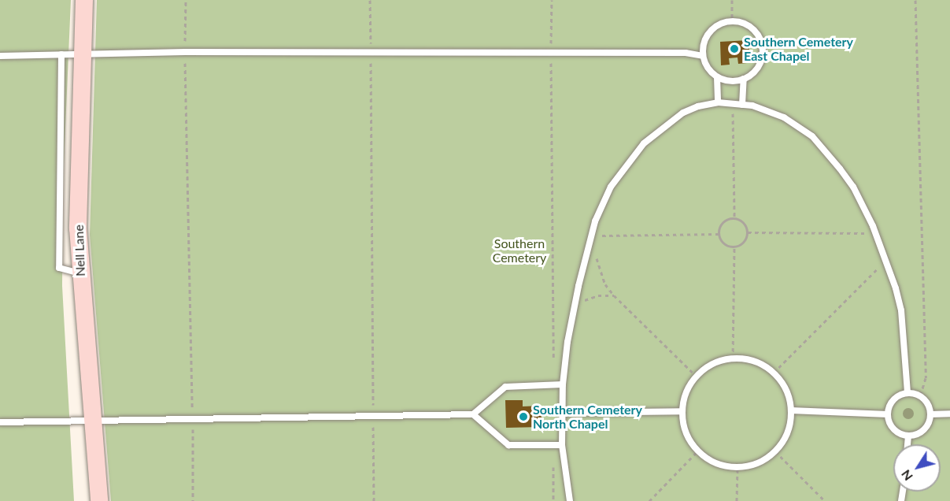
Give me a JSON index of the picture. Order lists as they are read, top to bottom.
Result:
{
  "streets": {
    "street": ["Nell Lane"]
  },
  "parks": ["Southern Cemetery"],
  "places": ["Southern Cemetery East Chapel", "Southern Cemetery North Chapel"],
  "north": "bottom left"
}
